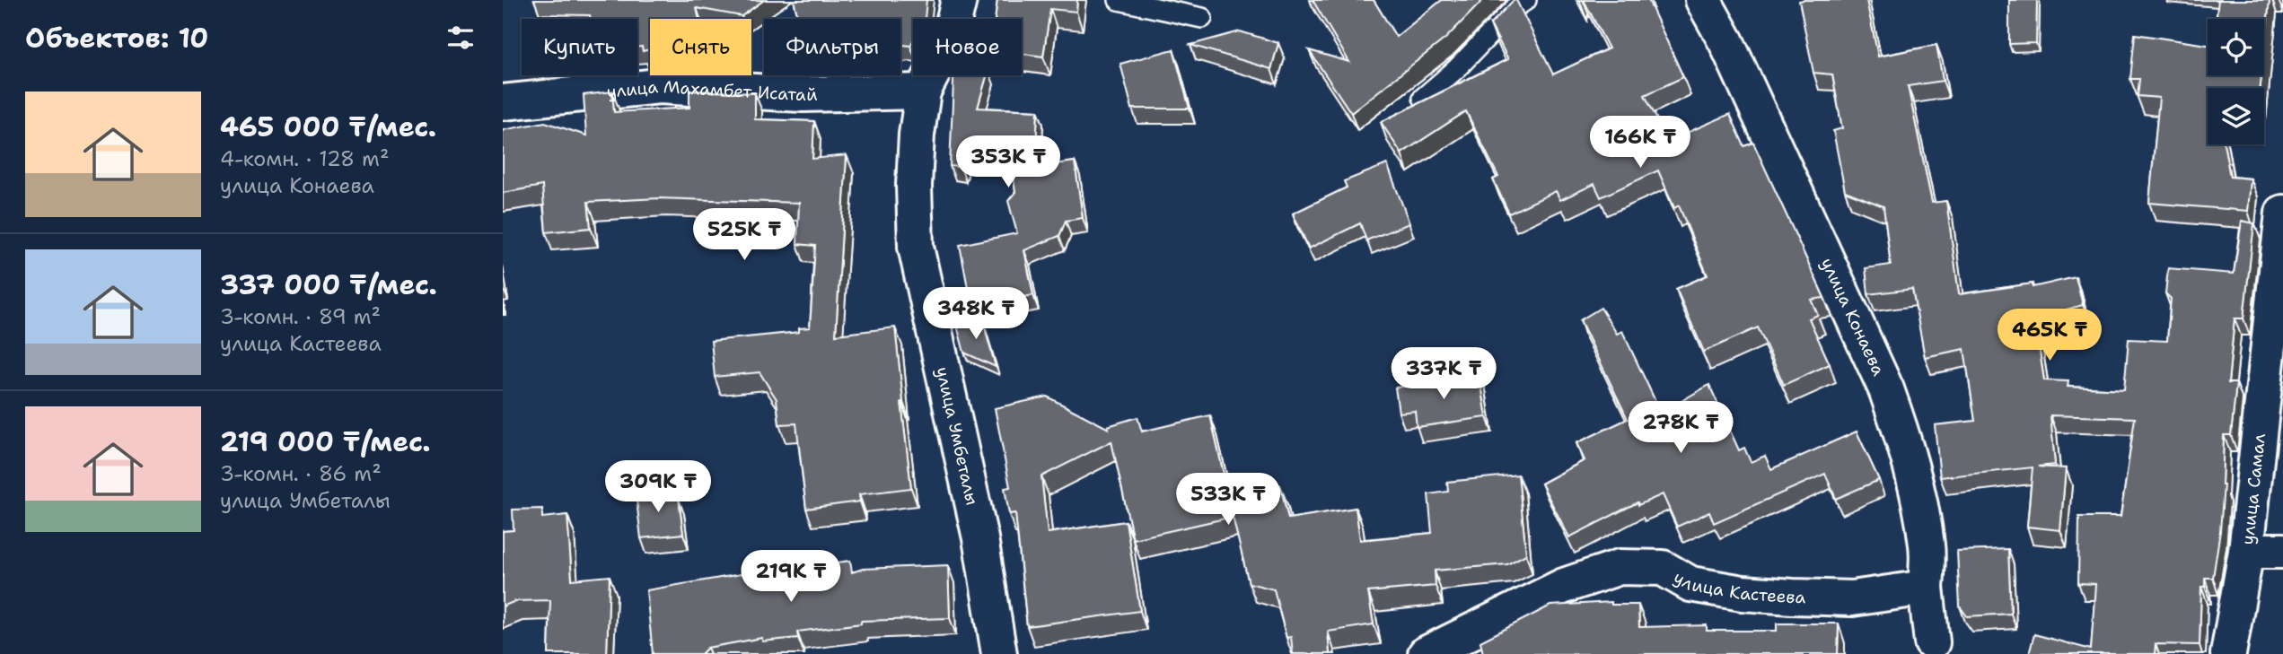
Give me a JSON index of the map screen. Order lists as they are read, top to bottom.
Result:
{
  "streets": {
    "street": [
      "улица Махамбет-Исатай",
      "улица Конаева",
      "улица Умбеталы",
      "улица Самал",
      "улица Кастеева"
    ]
  },
  "crossings": [
    ["улица Махамбет-Исатай", "улица Умбеталы"],
    ["улица Конаева", "улица Кастеева"]
  ],
  "page": {
    "heading": "Объектов: 10",
    "chip": [
      "Купить",
      "Снять",
      "Фильтры",
      "Новое"
    ],
    "list": [
      {
        "name": "465 000 ₸/мес.",
        "note": "4-комн. · 128 m² · улица Конаева"
      },
      {
        "name": "337 000 ₸/мес.",
        "note": "3-комн. · 89 m² · улица Кастеева"
      },
      {
        "name": "219 000 ₸/мес.",
        "note": "3-комн. · 86 m² · улица Умбеталы"
      }
    ],
    "price": [
      "166K ₸",
      "353K ₸",
      "525K ₸",
      "348K ₸",
      "465K ₸",
      "337K ₸",
      "278K ₸",
      "309K ₸",
      "533K ₸",
      "219K ₸"
    ]
  }
}
